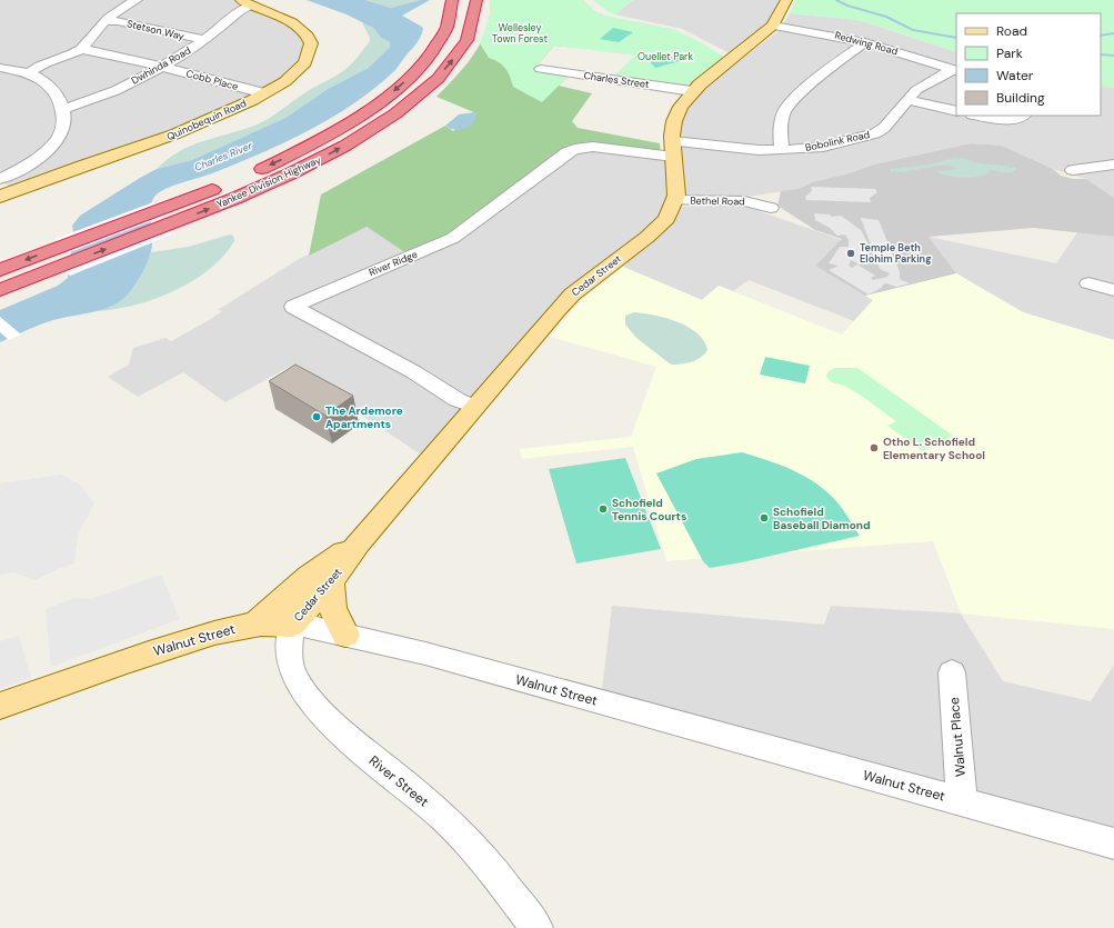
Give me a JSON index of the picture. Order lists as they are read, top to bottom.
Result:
{
  "streets": {
    "highway": ["Yankee Division Highway"],
    "main road": ["Quinobequin Road", "Cedar Street", "Walnut Street"],
    "street": [
      "Stetson Way",
      "Redwing Road",
      "Dwhinda Road",
      "Cobb Place",
      "Charles Street",
      "Bobolink Road",
      "Bethel Road",
      "River Ridge",
      "Walnut Place",
      "River Street"
    ]
  },
  "crossings": [
    ["Stetson Way", "Dwhinda Road"],
    ["Redwing Road", "Bobolink Road"],
    ["Redwing Road", "Cedar Street"],
    ["Dwhinda Road", "Cobb Place"],
    ["Dwhinda Road", "Quinobequin Road"],
    ["Cobb Place", "Quinobequin Road"],
    ["Charles Street", "Cedar Street"],
    ["Bobolink Road", "River Ridge"],
    ["Bobolink Road", "Cedar Street"],
    ["Bethel Road", "Cedar Street"],
    ["River Ridge", "Cedar Street"],
    ["Cedar Street", "Walnut Street"],
    ["Cedar Street", "River Street"],
    ["Walnut Street", "Walnut Place"],
    ["Walnut Street", "River Street"]
  ],
  "water": ["Charles River"],
  "parks": ["Wellesley Town Forest", "Ouellet Park"],
  "places": [
    "Temple Beth Elohim Parking",
    "The Ardemore Apartments",
    "Otho L. Schofield Elementary School",
    "Schofield Tennis Courts",
    "Schofield Baseball Diamond"
  ],
  "legend": [
    "Road",
    "Park",
    "Water",
    "Building"
  ]
}
